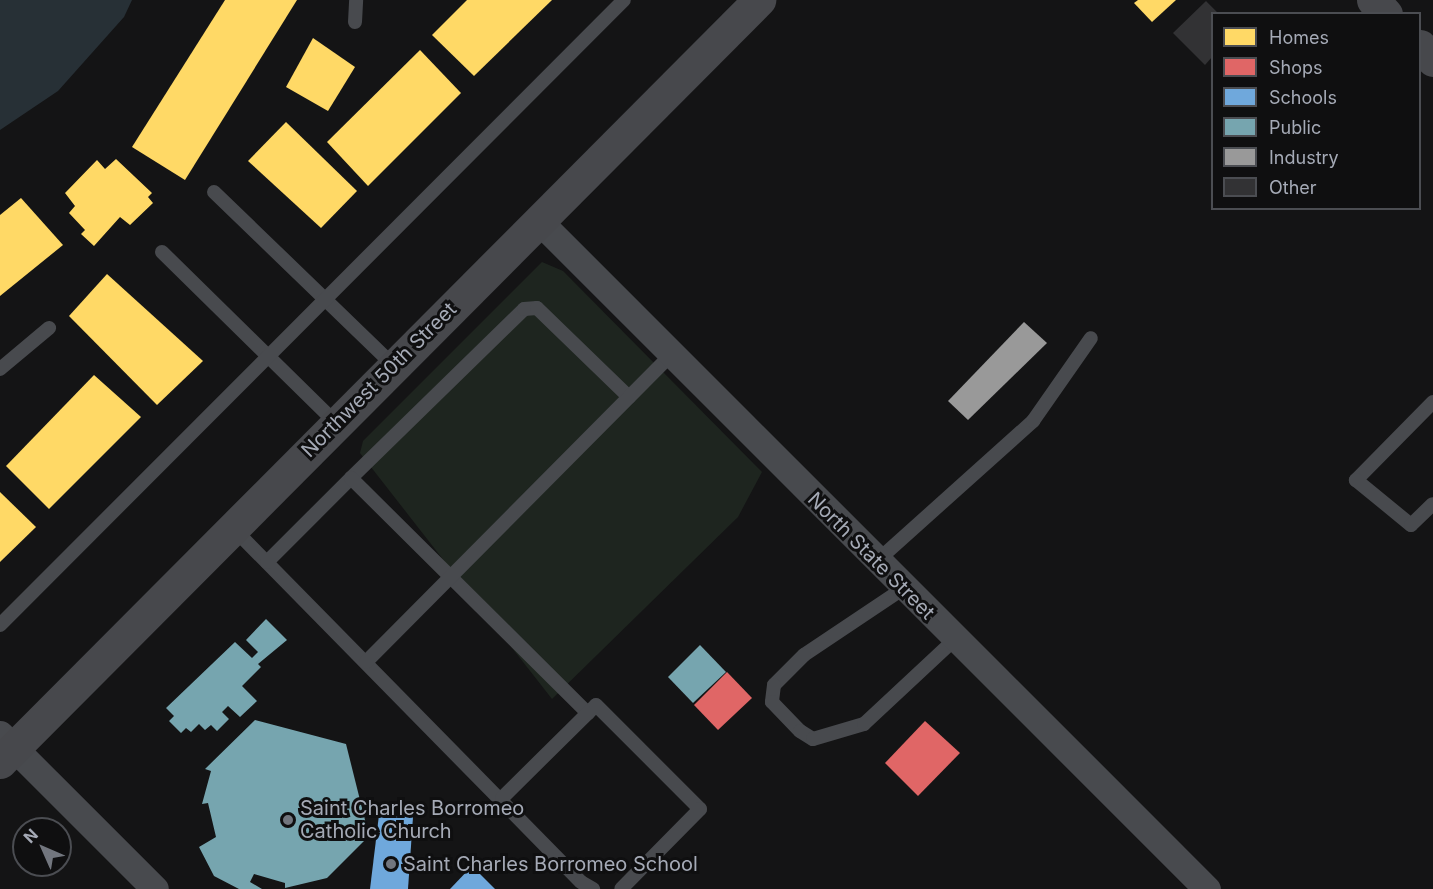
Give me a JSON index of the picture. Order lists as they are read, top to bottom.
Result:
{
  "streets": {
    "main road": ["Northwest 50th Street"],
    "street": ["North State Street"]
  },
  "crossings": [
    ["Northwest 50th Street", "North State Street"]
  ],
  "places": ["Saint Charles Borromeo Catholic Church", "Saint Charles Borromeo School"],
  "legend": [
    "Homes",
    "Shops",
    "Schools",
    "Public",
    "Industry",
    "Other"
  ],
  "north": "top left"
}
